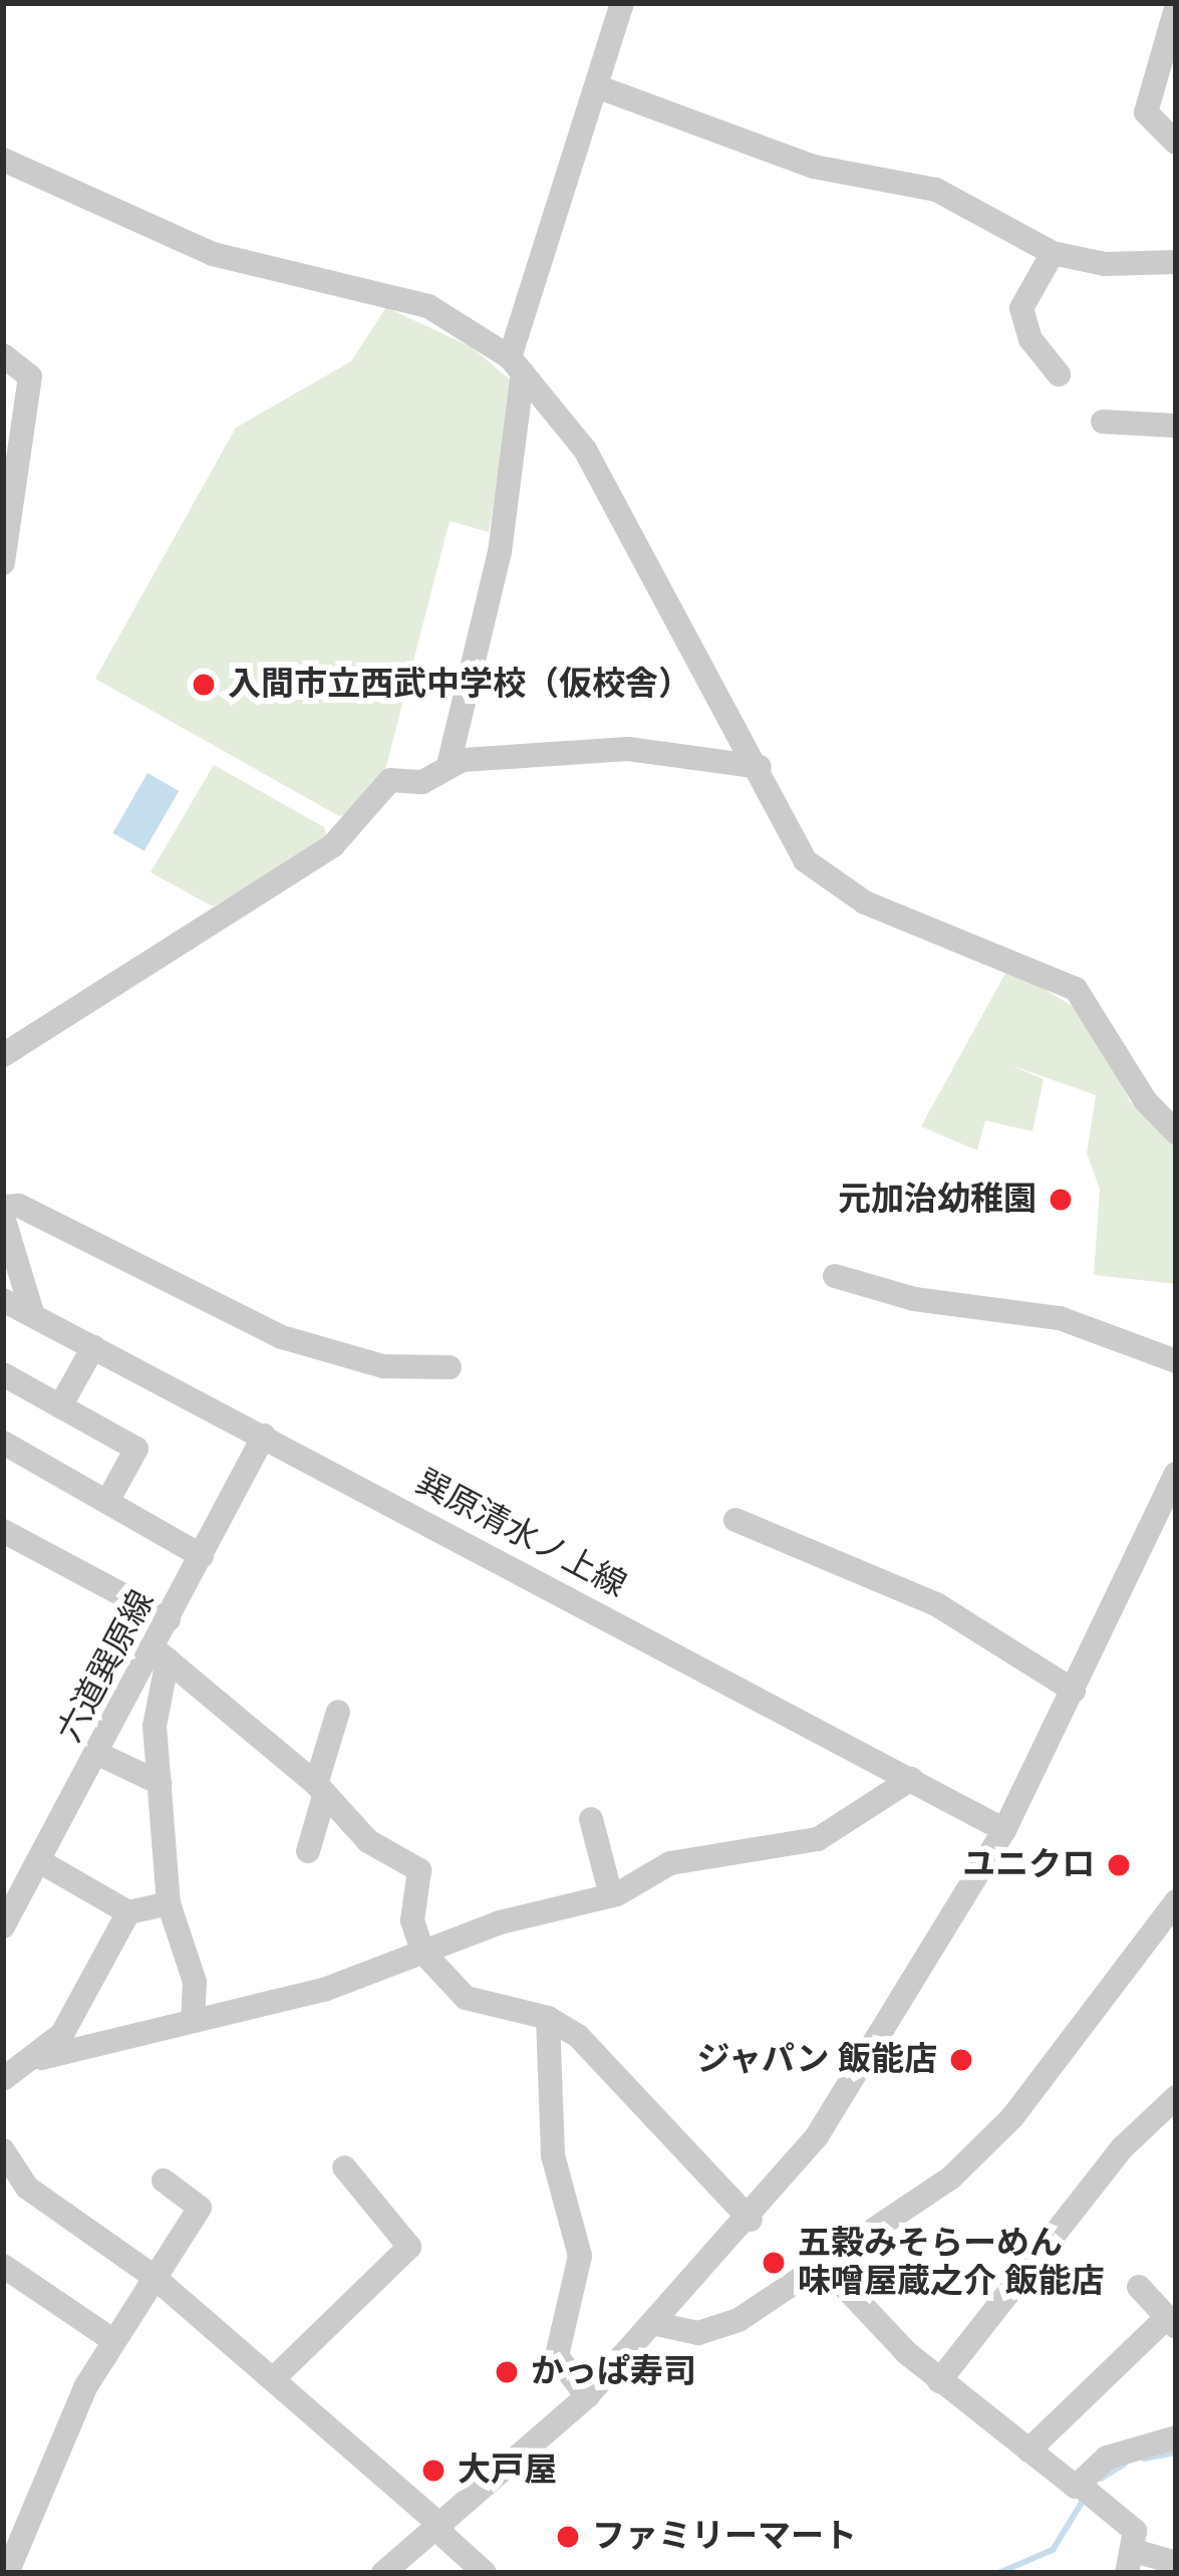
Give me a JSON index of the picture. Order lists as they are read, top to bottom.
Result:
{
  "streets": {
    "street": ["巽原清水ノ上線", "六道巽原線"]
  },
  "crossings": [
    ["巽原清水ノ上線", "六道巽原線"]
  ],
  "places": [
    "入間市立西武中学校（仮校舎）",
    "元加治幼稚園",
    "ユニクロ",
    "ジャパン 飯能店",
    "五穀みそらーめん 味噌屋蔵之介 飯能店",
    "かっぱ寿司",
    "大戸屋",
    "ファミリーマート"
  ]
}
